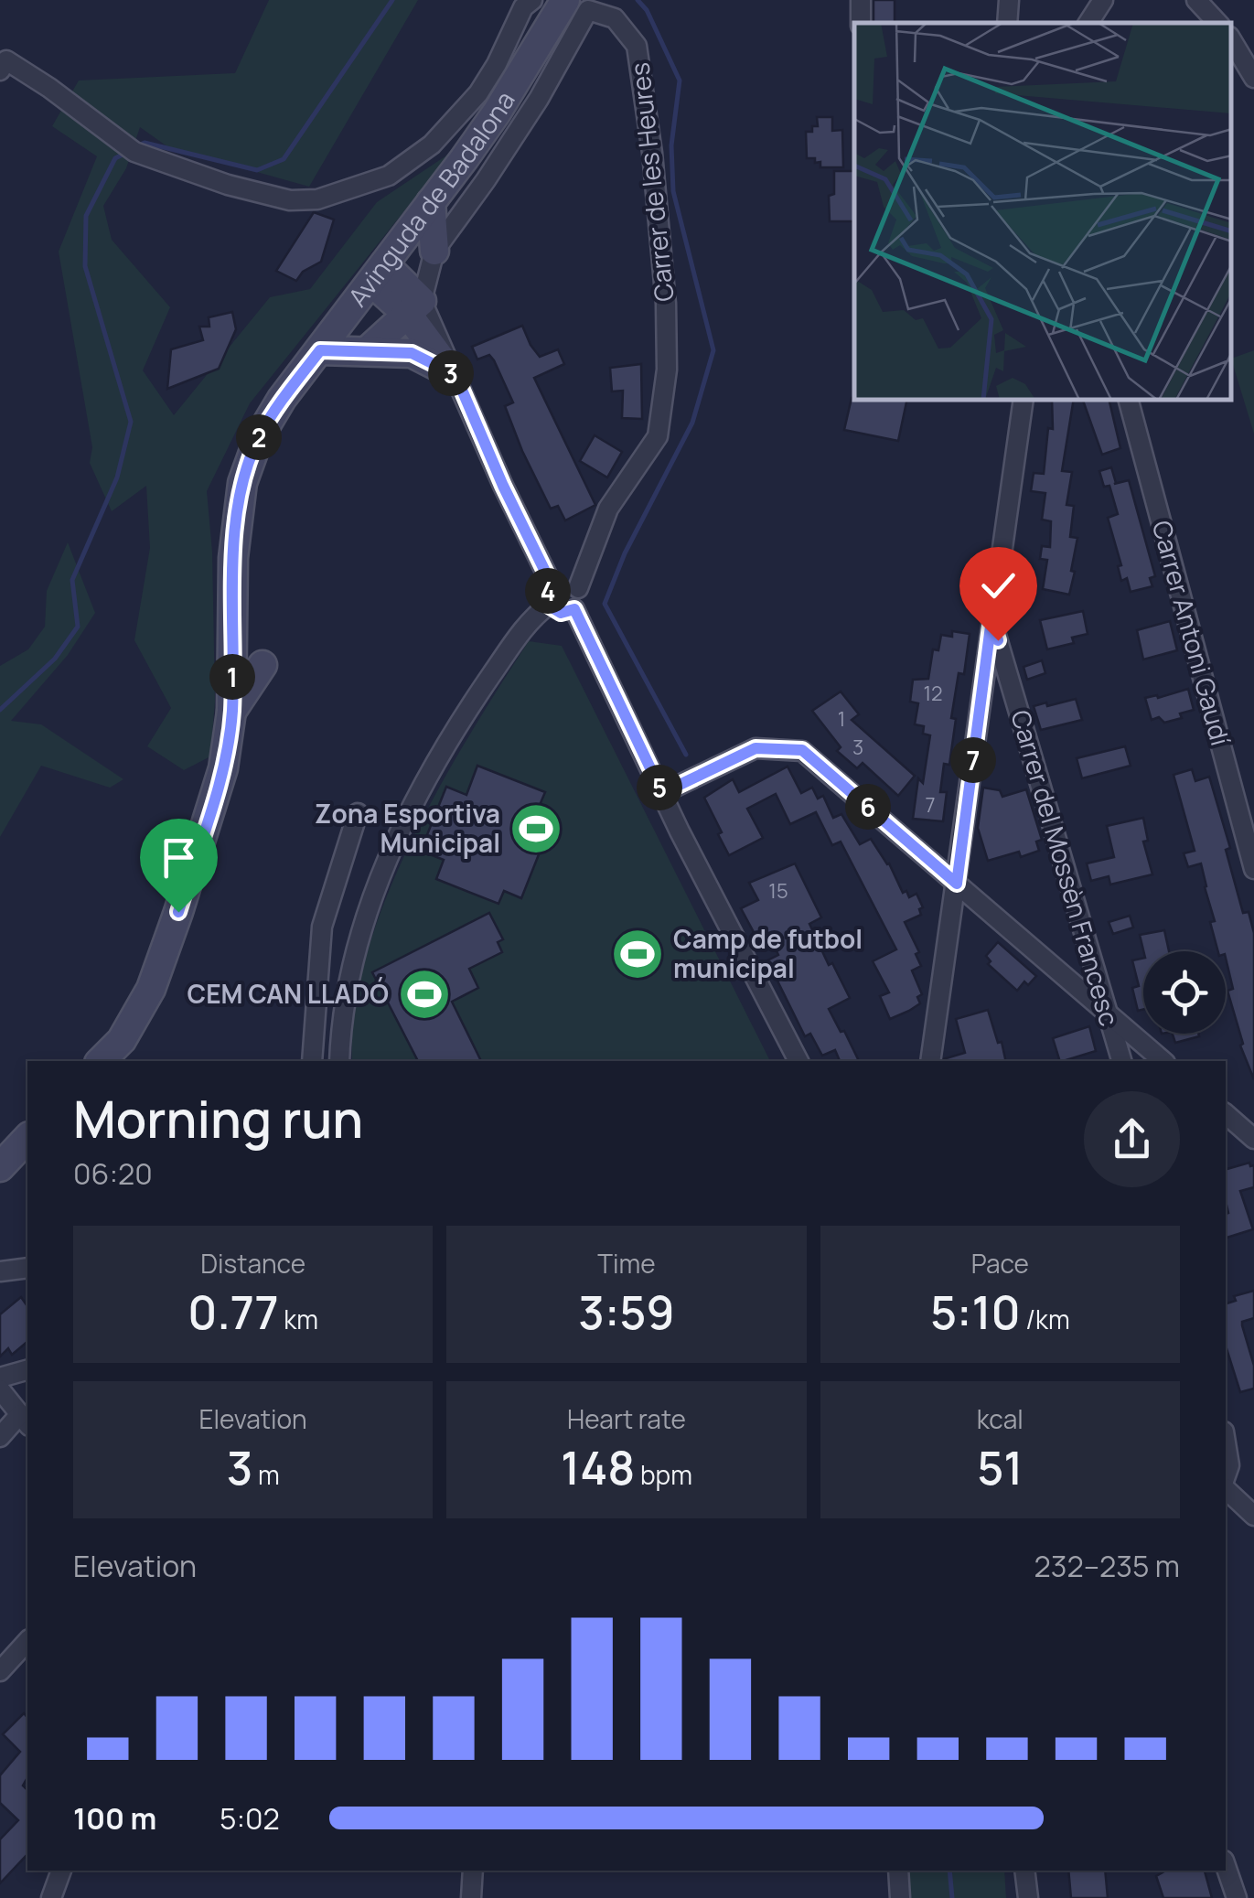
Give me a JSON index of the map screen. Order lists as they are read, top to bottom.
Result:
{
  "streets": {
    "street": [
      "Carrer de les Heures",
      "Avinguda de Badalona",
      "Carrer Antoni Gaudí",
      "Carrer del Mossèn Francesc"
    ]
  },
  "places": {
    "sports": ["Zona Esportiva Municipal", "Camp de futbol municipal", "CEM CAN LLADÓ"]
  },
  "house_numbers": [
    "12",
    "1",
    "3",
    "7",
    "15"
  ],
  "page": {
    "pins": [
      "3",
      "2",
      "4",
      "1",
      "7",
      "5",
      "6"
    ],
    "heading": ["Morning run", "06:20"],
    "stats": [
      ["Distance", "0.77 km"],
      ["Time", "3:59"],
      ["Pace", "5:10 /km"],
      ["Elevation", "3 m"],
      ["Heart rate", "148 bpm"],
      ["kcal", "51"]
    ],
    "chart": ["Elevation", "232–235 m"],
    "list": [
      {
        "name": "100 m",
        "note": "5:02"
      }
    ]
  }
}
